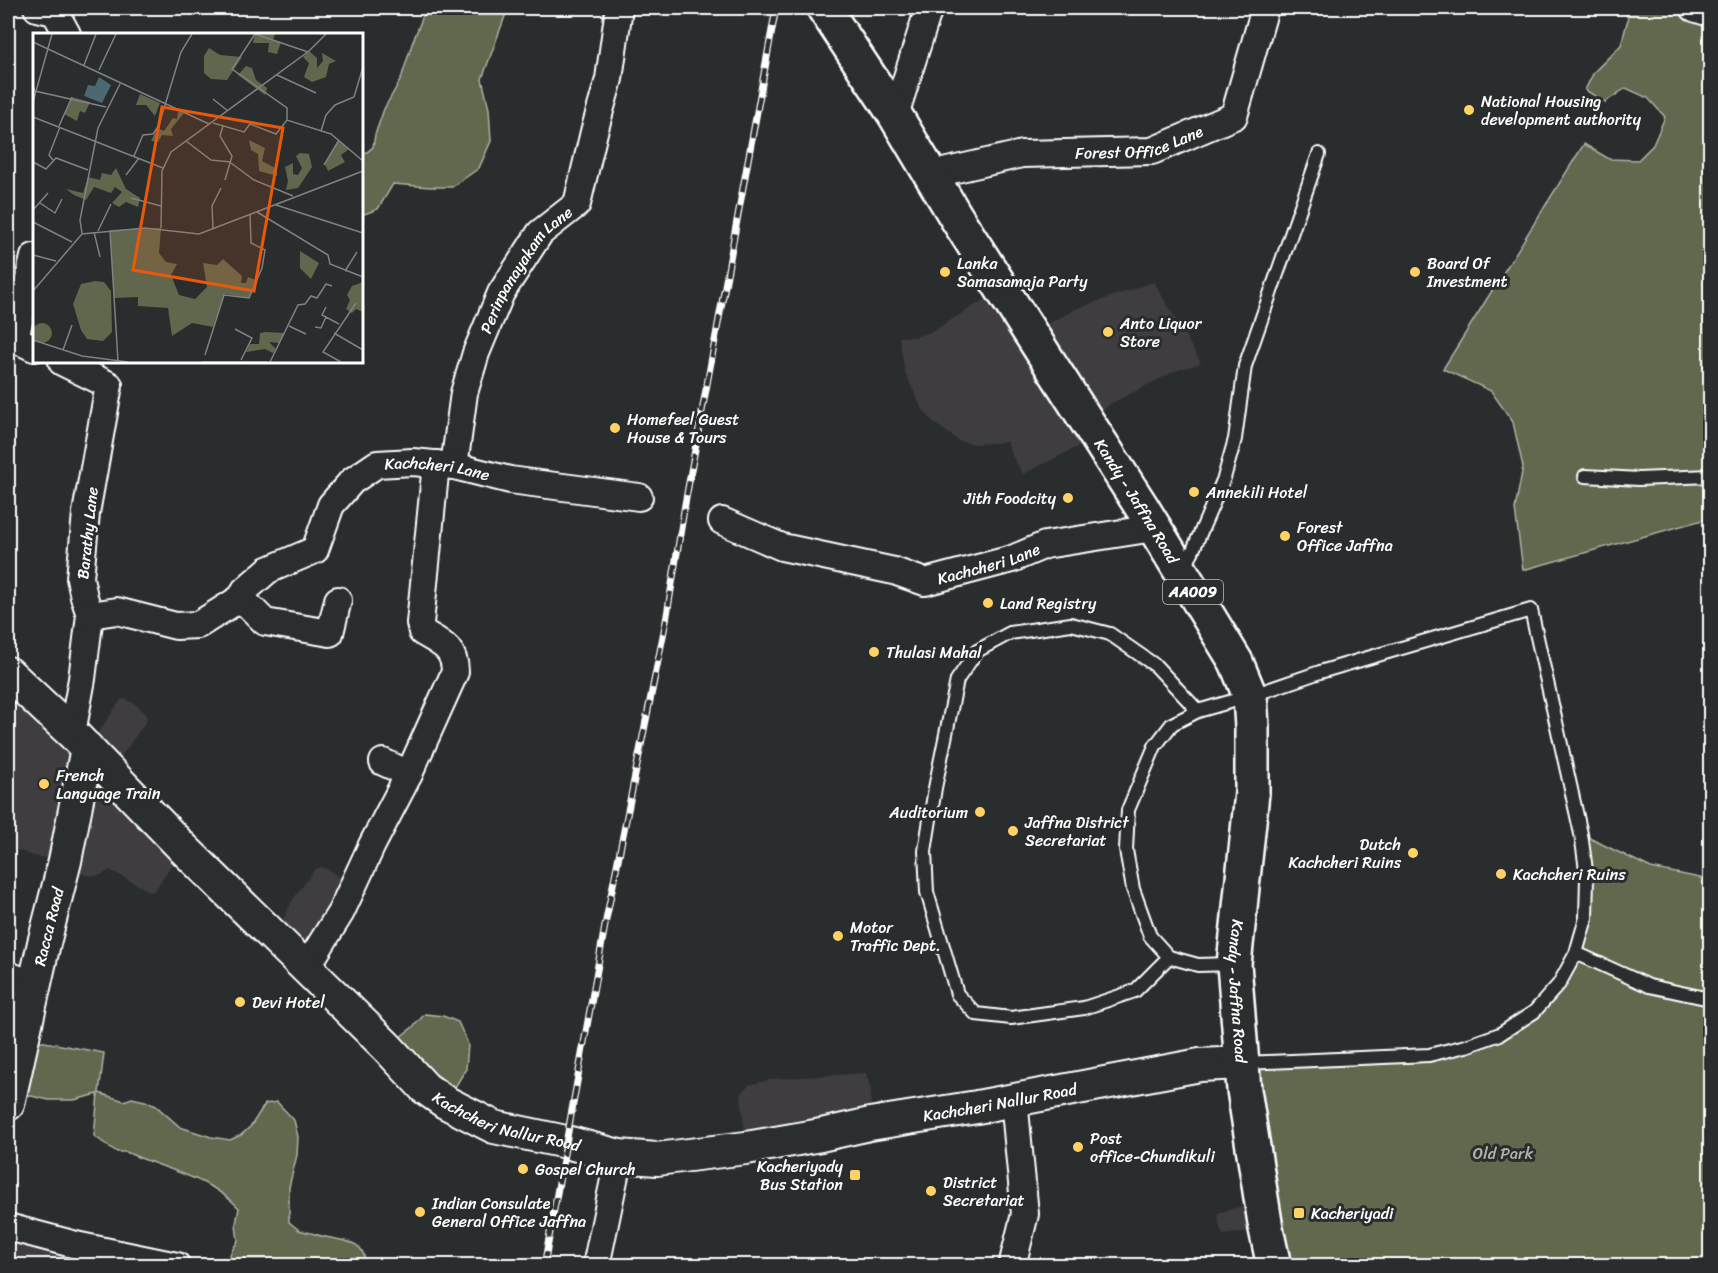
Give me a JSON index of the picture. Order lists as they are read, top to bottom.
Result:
{
  "streets": {
    "highway": ["Kandy - Jaffna Road", "AA009"],
    "street": [
      "Forest Office Lane",
      "Perinpanayakam Lane",
      "Kachcheri Lane",
      "Barathy Lane",
      "Racca Road",
      "Kachcheri Nallur Road"
    ]
  },
  "crossings": [
    ["Forest Office Lane", "Kandy - Jaffna Road"],
    ["Perinpanayakam Lane", "Kachcheri Lane"],
    ["Perinpanayakam Lane", "Kachcheri Nallur Road"],
    ["Kachcheri Lane", "Kandy - Jaffna Road"],
    ["Kachcheri Lane", "Barathy Lane"],
    ["Kandy - Jaffna Road", "Kachcheri Nallur Road"],
    ["Barathy Lane", "Racca Road"],
    ["Barathy Lane", "Kachcheri Nallur Road"],
    ["Racca Road", "Kachcheri Nallur Road"]
  ],
  "parks": ["Old Park"],
  "places": {
    "other": [
      "National Housing development authority",
      "Lanka Samasamaja Party",
      "Board Of Investment",
      "Anto Liquor Store",
      "Homefeel Guest House & Tours",
      "Annekili Hotel",
      "Jith Foodcity",
      "Forest Office Jaffna",
      "Land Registry",
      "Thulasi Mahal",
      "French Language Train",
      "Auditorium",
      "Jaffna District Secretariat",
      "Dutch Kachcheri Ruins",
      "Kachcheri Ruins",
      "Motor Traffic Dept.",
      "Devi Hotel",
      "Post office-Chundikuli",
      "Gospel Church",
      "District Secretariat",
      "Indian Consulate General Office Jaffna"
    ],
    "transit": ["Kacheriyady Bus Station", "Kacheriyadi"]
  }
}
